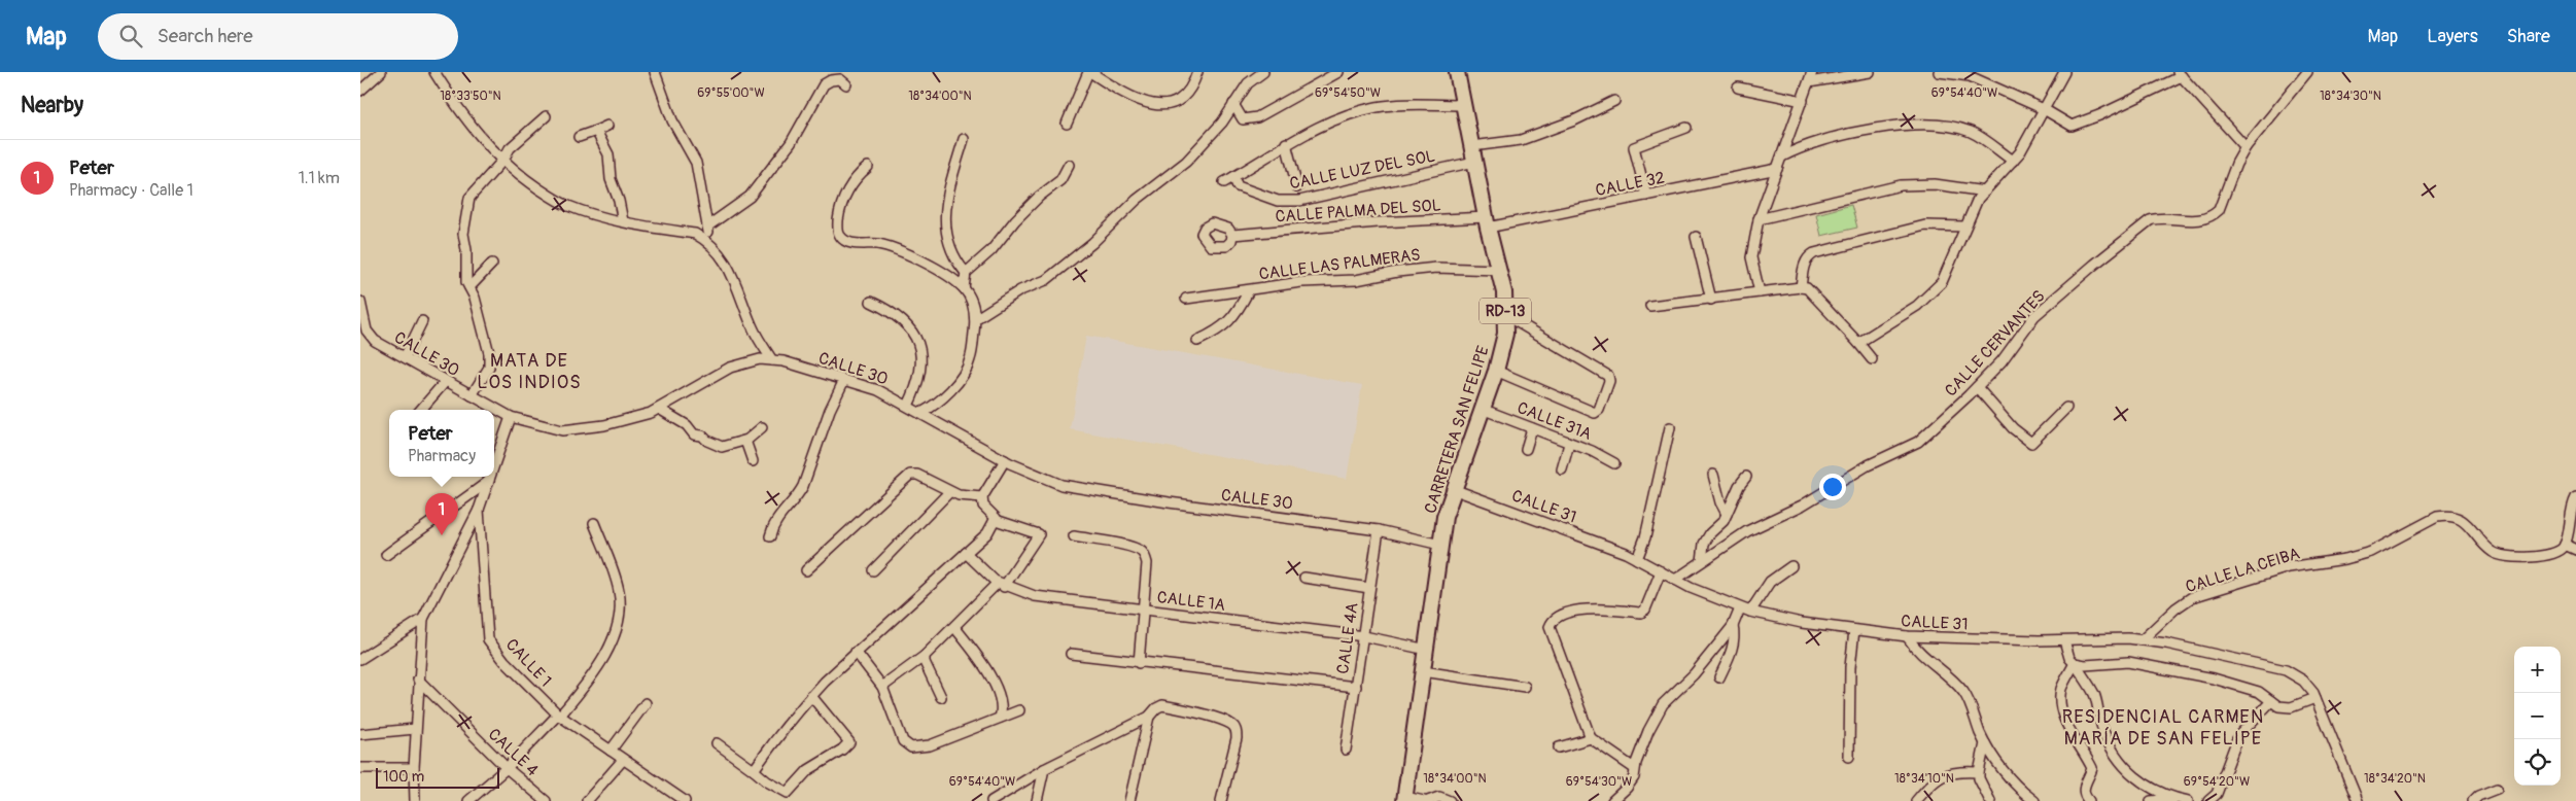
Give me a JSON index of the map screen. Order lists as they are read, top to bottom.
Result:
{
  "streets": {
    "main road": ["RD-13", "CARRETERA SAN FELIPE"],
    "street": [
      "CALLE LUZ DEL SOL",
      "CALLE 32",
      "CALLE PALMA DEL SOL",
      "CALLE LAS PALMERAS",
      "CALLE CERVANTES",
      "CALLE 30",
      "CALLE 31A",
      "CALLE 31",
      "CALLE LA CEIBA",
      "CALLE 1A",
      "CALLE 4A",
      "CALLE 1",
      "CALLE 4"
    ]
  },
  "crossings": [
    ["CALLE LUZ DEL SOL", "CARRETERA SAN FELIPE"],
    ["CALLE 32", "CALLE PALMA DEL SOL"],
    ["CALLE 32", "CARRETERA SAN FELIPE"],
    ["CALLE PALMA DEL SOL", "CARRETERA SAN FELIPE"],
    ["CALLE LAS PALMERAS", "CARRETERA SAN FELIPE"],
    ["CALLE CERVANTES", "CALLE 31"],
    ["CALLE 30", "CARRETERA SAN FELIPE"],
    ["CALLE 30", "CALLE 4A"],
    ["CALLE 30", "CALLE 1"],
    ["CALLE 31A", "CARRETERA SAN FELIPE"],
    ["CARRETERA SAN FELIPE", "CALLE 31"],
    ["CARRETERA SAN FELIPE", "CALLE 1A"],
    ["CALLE 31", "CALLE LA CEIBA"],
    ["CALLE 1A", "CALLE 4A"]
  ],
  "districts": ["MATA DE LOS INDIOS", "RESIDENCIAL CARMEN MARÍA DE SAN FELIPE"],
  "scale_bar": "100 m",
  "page": {
    "header": "Map",
    "search": "Search here",
    "nav": ["Map", "Layers", "Share"],
    "heading": "Nearby",
    "list": [
      {
        "mark": "1",
        "name": "Peter",
        "note": "Pharmacy · Calle 1",
        "value": "1.1 km"
      }
    ],
    "popup": ["Peter", "Pharmacy"],
    "pins": "1",
    "map_buttons": ["+", "−"],
    "scale": "100 m"
  },
  "coordinates": [
    "69°55'00\"W",
    "69°54'50\"W",
    "69°54'40\"W",
    "18°33'50\"N",
    "18°34'00\"N",
    "18°34'30\"N",
    "18°34'10\"N",
    "18°34'20\"N",
    "69°54'30\"W",
    "69°54'20\"W"
  ]
}
